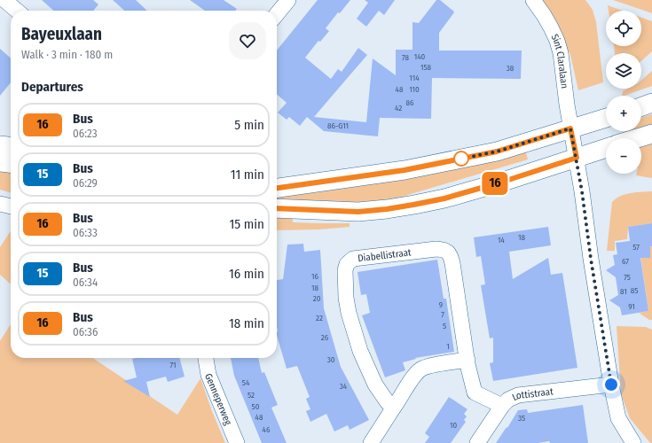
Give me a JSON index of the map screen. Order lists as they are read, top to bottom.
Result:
{
  "streets": {
    "street": [
      "Sint Claralaan",
      "Diabellistraat",
      "Lottistraat",
      "Genneperweg"
    ]
  },
  "crossings": [
    ["Sint Claralaan", "Lottistraat"],
    ["Diabellistraat", "Lottistraat"]
  ],
  "lines": ["bus line 16"],
  "house_numbers": [
    "140",
    "78",
    "158",
    "38",
    "114",
    "48",
    "110",
    "86",
    "42",
    "86-G11",
    "18",
    "14",
    "57",
    "67",
    "16",
    "75",
    "18",
    "85",
    "81",
    "20",
    "9",
    "91",
    "7",
    "22",
    "5",
    "26",
    "1",
    "30",
    "71",
    "54",
    "34",
    "52",
    "50",
    "48",
    "35",
    "10",
    "46"
  ],
  "page": {
    "on_map": "16",
    "map_buttons": ["+", "−"],
    "heading": [
      ["Bayeuxlaan", "Walk · 3 min · 180 m"],
      "Departures"
    ],
    "list": [
      {
        "mark": "16",
        "name": "Bus",
        "note": "06:23",
        "value": "5 min"
      },
      {
        "mark": "15",
        "name": "Bus",
        "note": "06:29",
        "value": "11 min"
      },
      {
        "mark": "16",
        "name": "Bus",
        "note": "06:33",
        "value": "15 min"
      },
      {
        "mark": "15",
        "name": "Bus",
        "note": "06:34",
        "value": "16 min"
      },
      {
        "mark": "16",
        "name": "Bus",
        "note": "06:36",
        "value": "18 min"
      }
    ]
  }
}
